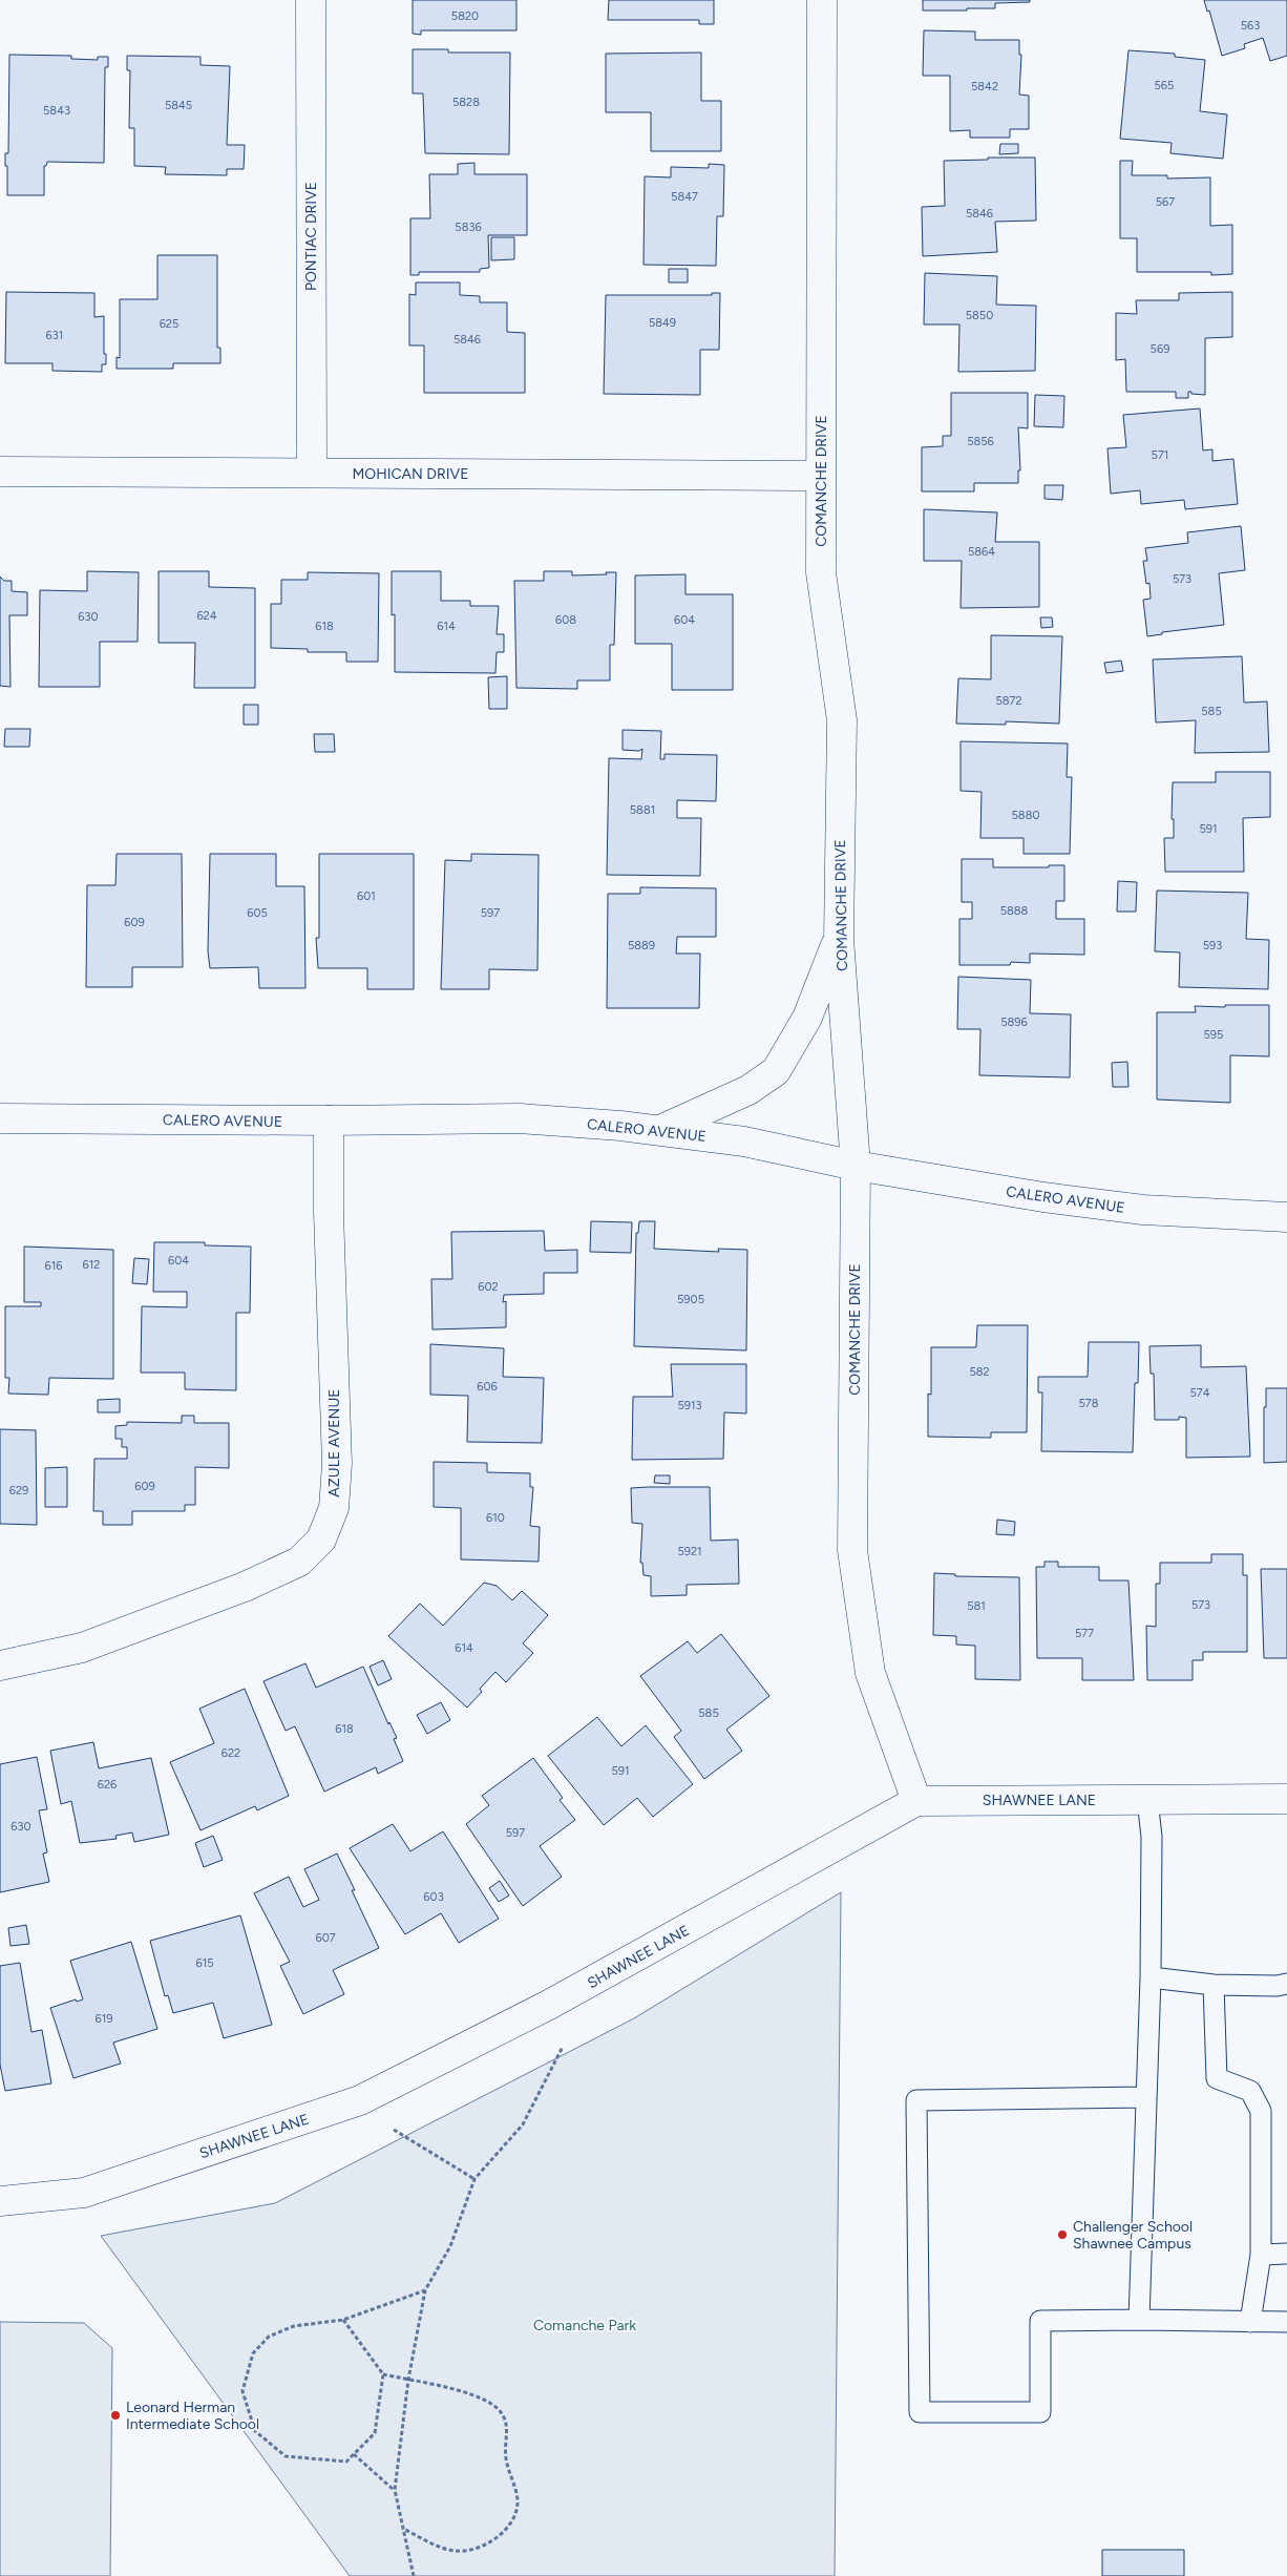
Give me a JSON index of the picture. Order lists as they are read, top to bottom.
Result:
{
  "streets": {
    "street": [
      "PONTIAC DRIVE",
      "MOHICAN DRIVE",
      "COMANCHE DRIVE",
      "CALERO AVENUE",
      "AZULE AVENUE",
      "SHAWNEE LANE"
    ]
  },
  "crossings": [
    ["PONTIAC DRIVE", "MOHICAN DRIVE"],
    ["MOHICAN DRIVE", "COMANCHE DRIVE"],
    ["COMANCHE DRIVE", "CALERO AVENUE"],
    ["COMANCHE DRIVE", "SHAWNEE LANE"],
    ["CALERO AVENUE", "AZULE AVENUE"]
  ],
  "parks": ["Comanche Park"],
  "places": ["Challenger School Shawnee Campus", "Leonard Herman Intermediate School"],
  "house_numbers": [
    "5820",
    "563",
    "565",
    "5842",
    "5828",
    "5845",
    "5843",
    "5847",
    "567",
    "5846",
    "5836",
    "5850",
    "5849",
    "625",
    "631",
    "5846",
    "569",
    "5856",
    "571",
    "5864",
    "573",
    "624",
    "630",
    "608",
    "604",
    "618",
    "614",
    "5872",
    "585",
    "5881",
    "5880",
    "591",
    "601",
    "5888",
    "605",
    "597",
    "609",
    "5889",
    "593",
    "5896",
    "595",
    "604",
    "612",
    "616",
    "602",
    "5905",
    "582",
    "606",
    "574",
    "578",
    "5913",
    "609",
    "629",
    "610",
    "5921",
    "573",
    "581",
    "577",
    "614",
    "585",
    "618",
    "622",
    "591",
    "626",
    "630",
    "597",
    "603",
    "607",
    "615",
    "619"
  ]
}
